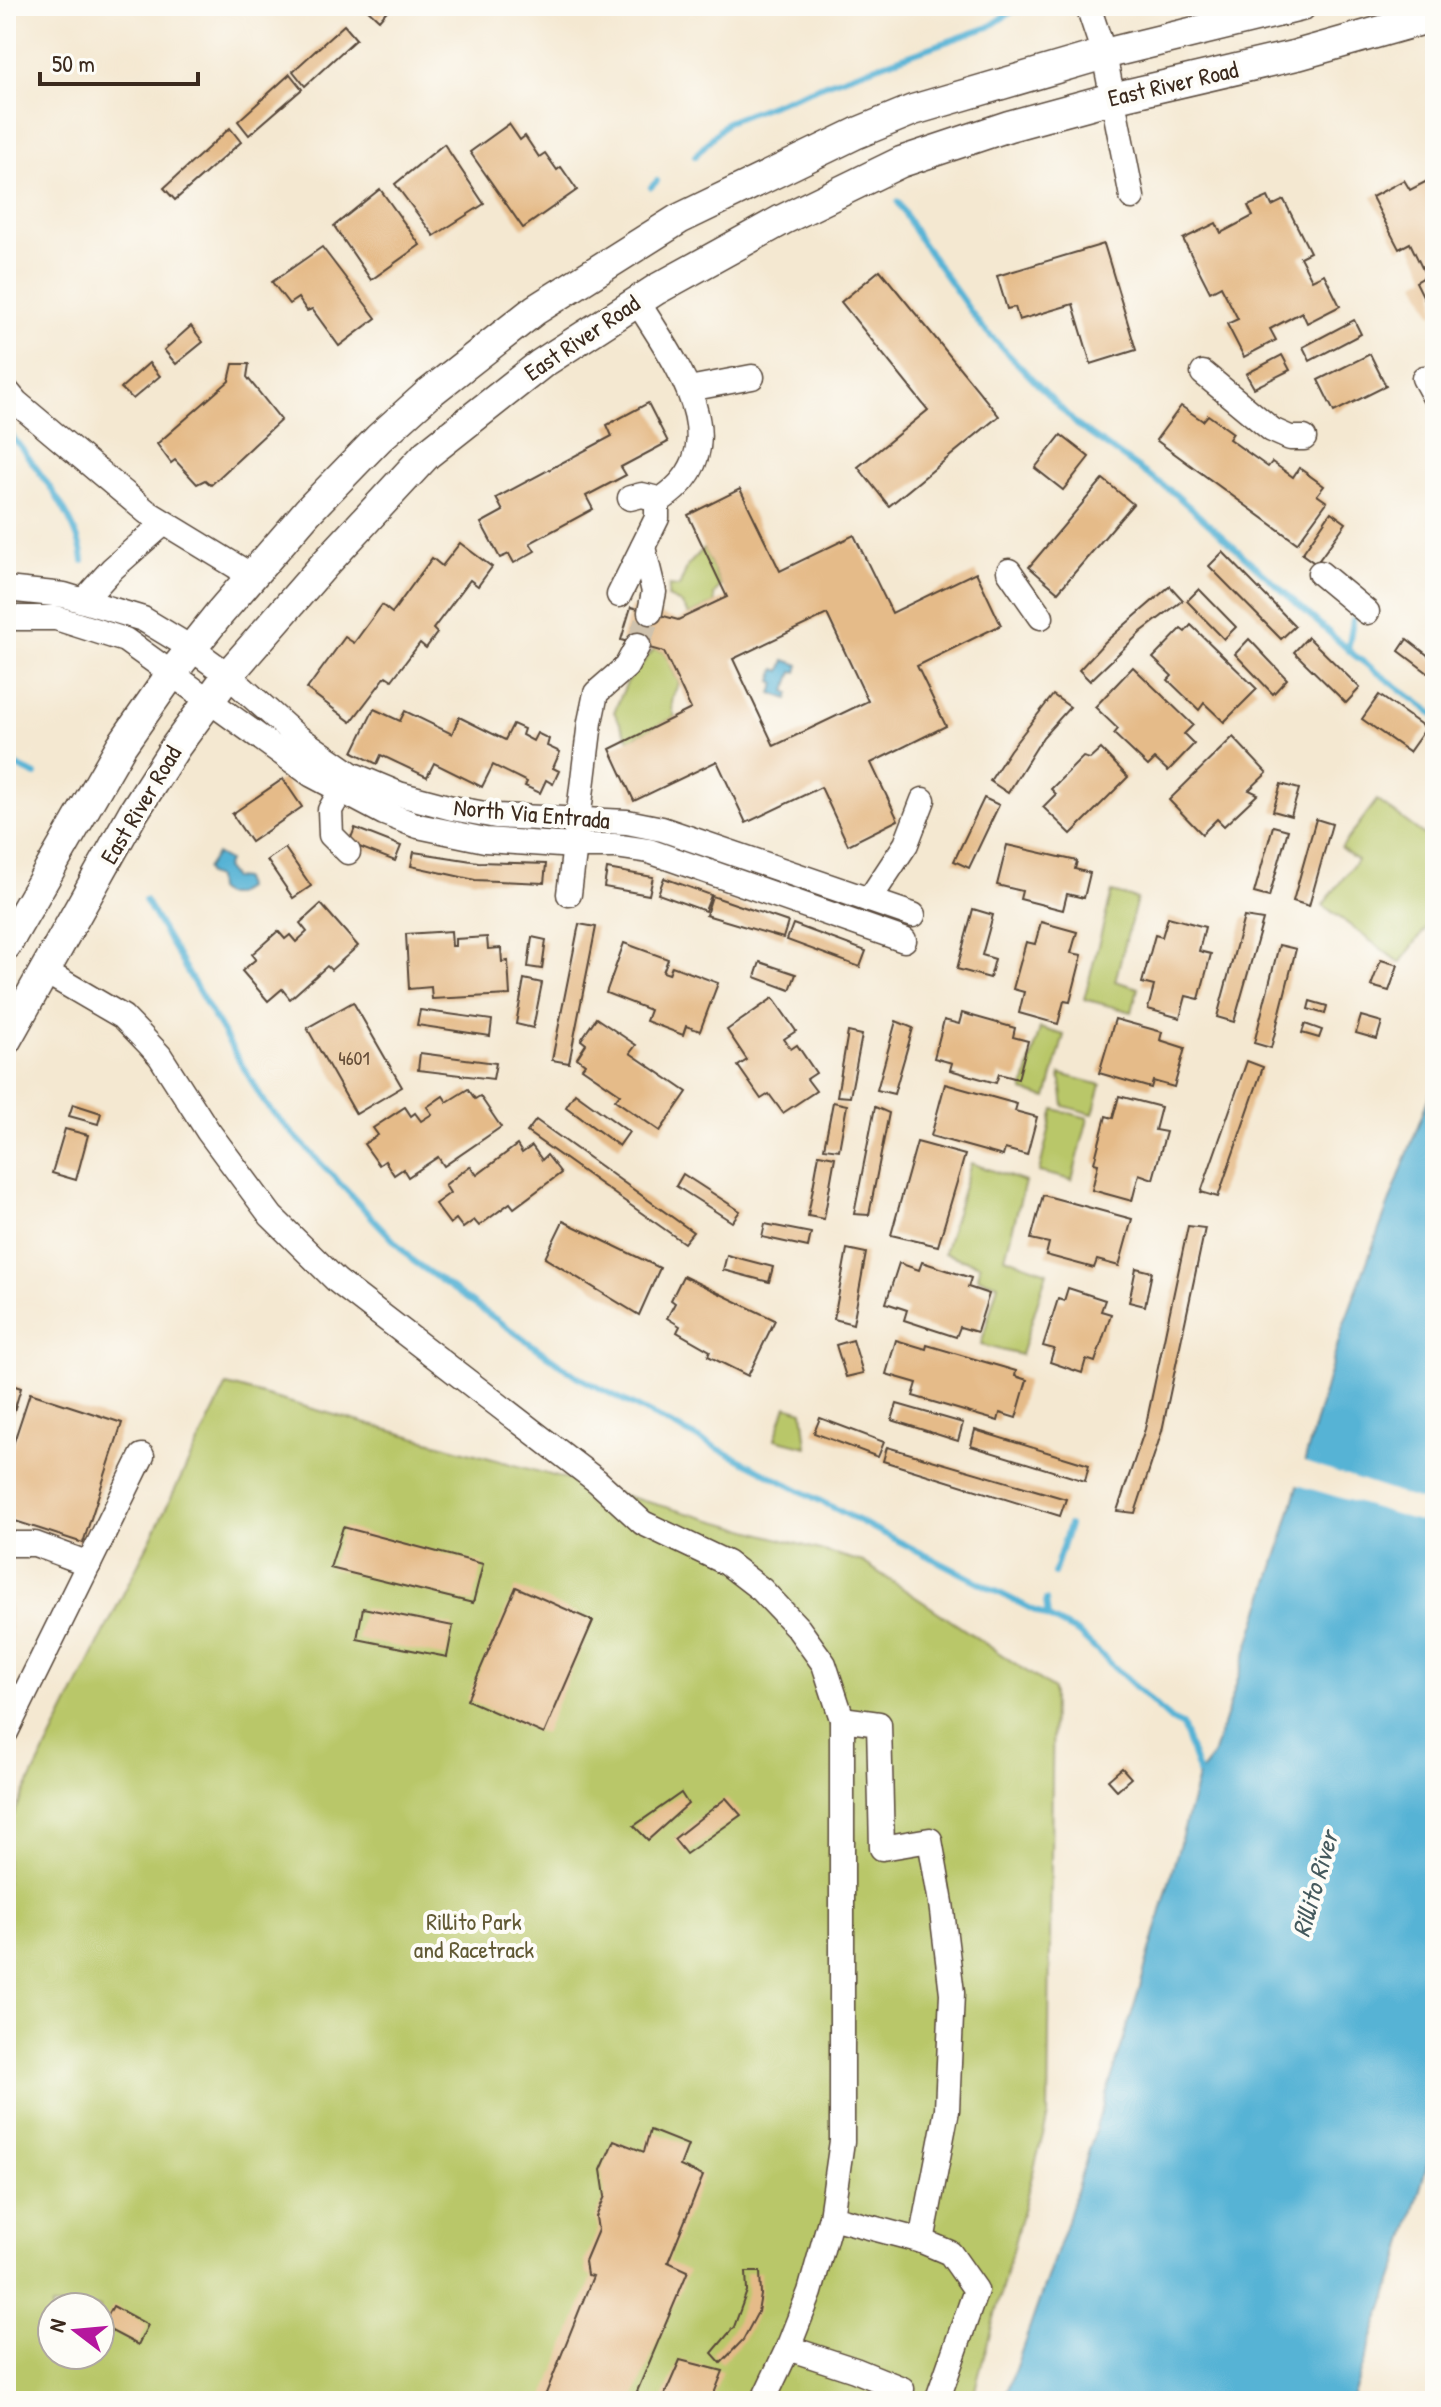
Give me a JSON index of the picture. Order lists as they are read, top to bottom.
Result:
{
  "streets": {
    "main road": ["East River Road"],
    "street": ["North Via Entrada"]
  },
  "crossings": [
    ["East River Road", "North Via Entrada"]
  ],
  "water": ["Rillito River"],
  "parks": ["Rillito Park and Racetrack"],
  "house_numbers": ["4601"],
  "scale_bar": "50 m",
  "north": "left"
}
